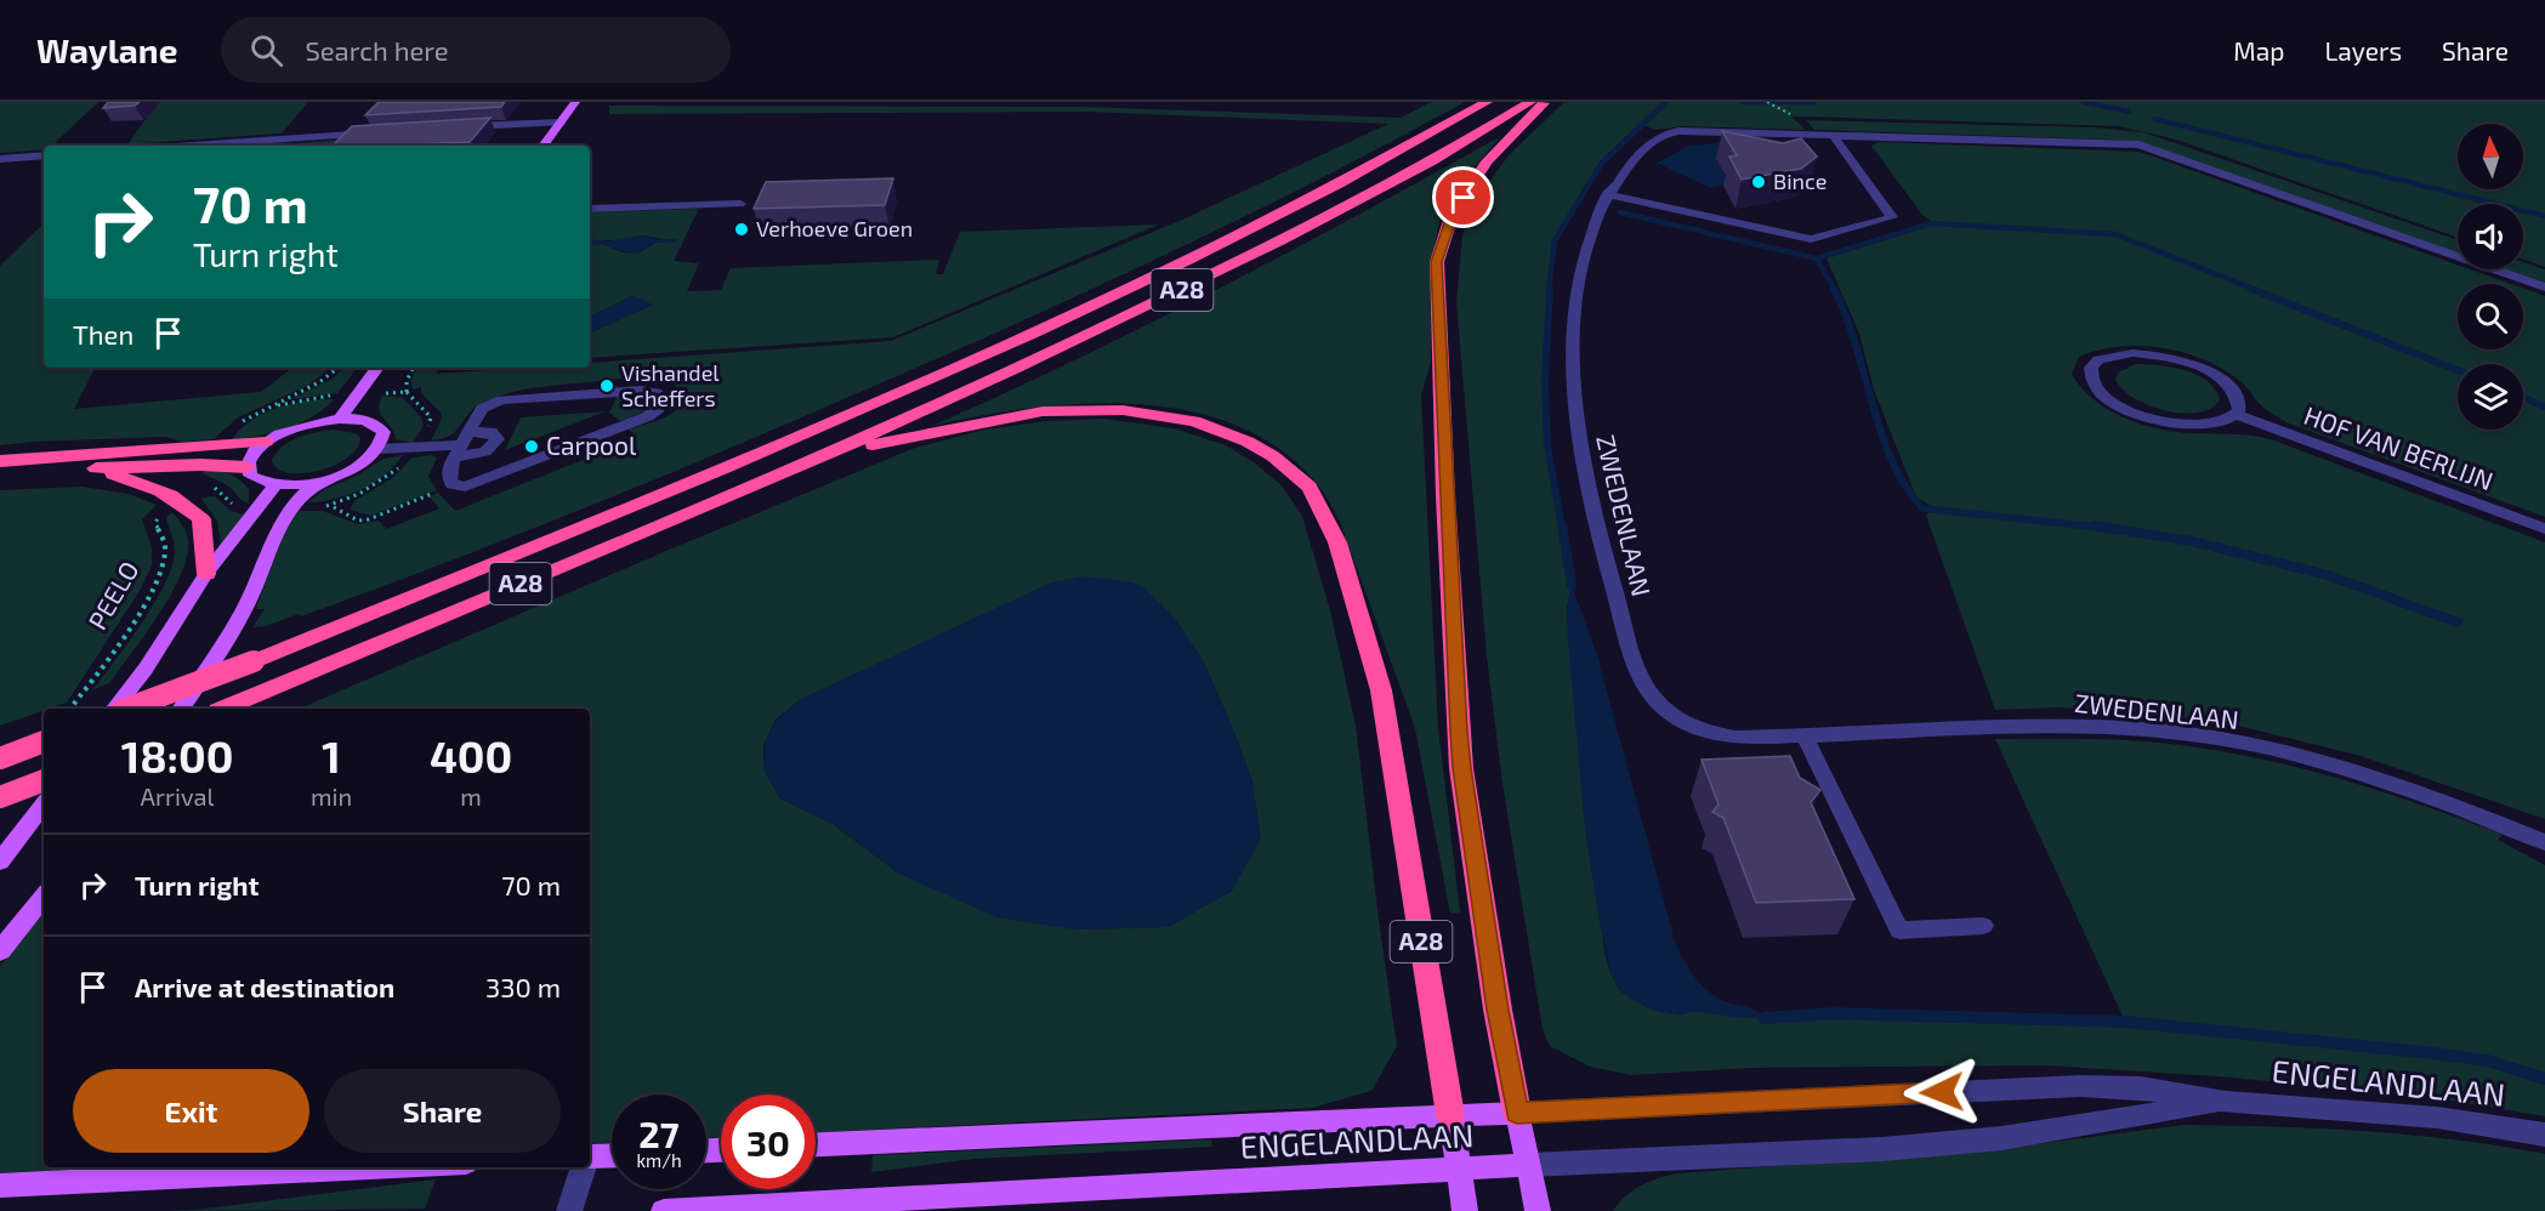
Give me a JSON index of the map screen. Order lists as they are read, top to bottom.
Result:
{
  "streets": {
    "highway": ["A28"],
    "main road": ["ENGELANDLAAN"],
    "street": ["HOF VAN BERLIJN", "ZWEDENLAAN"],
    "path": ["PEELO"]
  },
  "crossings": [
    ["A28", "ENGELANDLAAN"]
  ],
  "places": [
    "Bince",
    "Verhoeve Groen",
    "Vishandel Scheffers",
    "Carpool"
  ],
  "north": "top",
  "page": {
    "header": "Waylane",
    "search": "Search here",
    "nav": ["Map", "Layers", "Share"],
    "turn": ["70 m", "Turn right"],
    "then": "Then",
    "eta": [
      "18:00",
      "Arrival",
      "1",
      "min",
      "400",
      "m"
    ],
    "list": [
      {
        "name": "Turn right",
        "value": "70 m"
      },
      {
        "name": "Arrive at destination",
        "value": "330 m"
      }
    ],
    "buttons": ["Exit", "Share"],
    "speed": "27 km/h",
    "limit": "30"
  }
}
